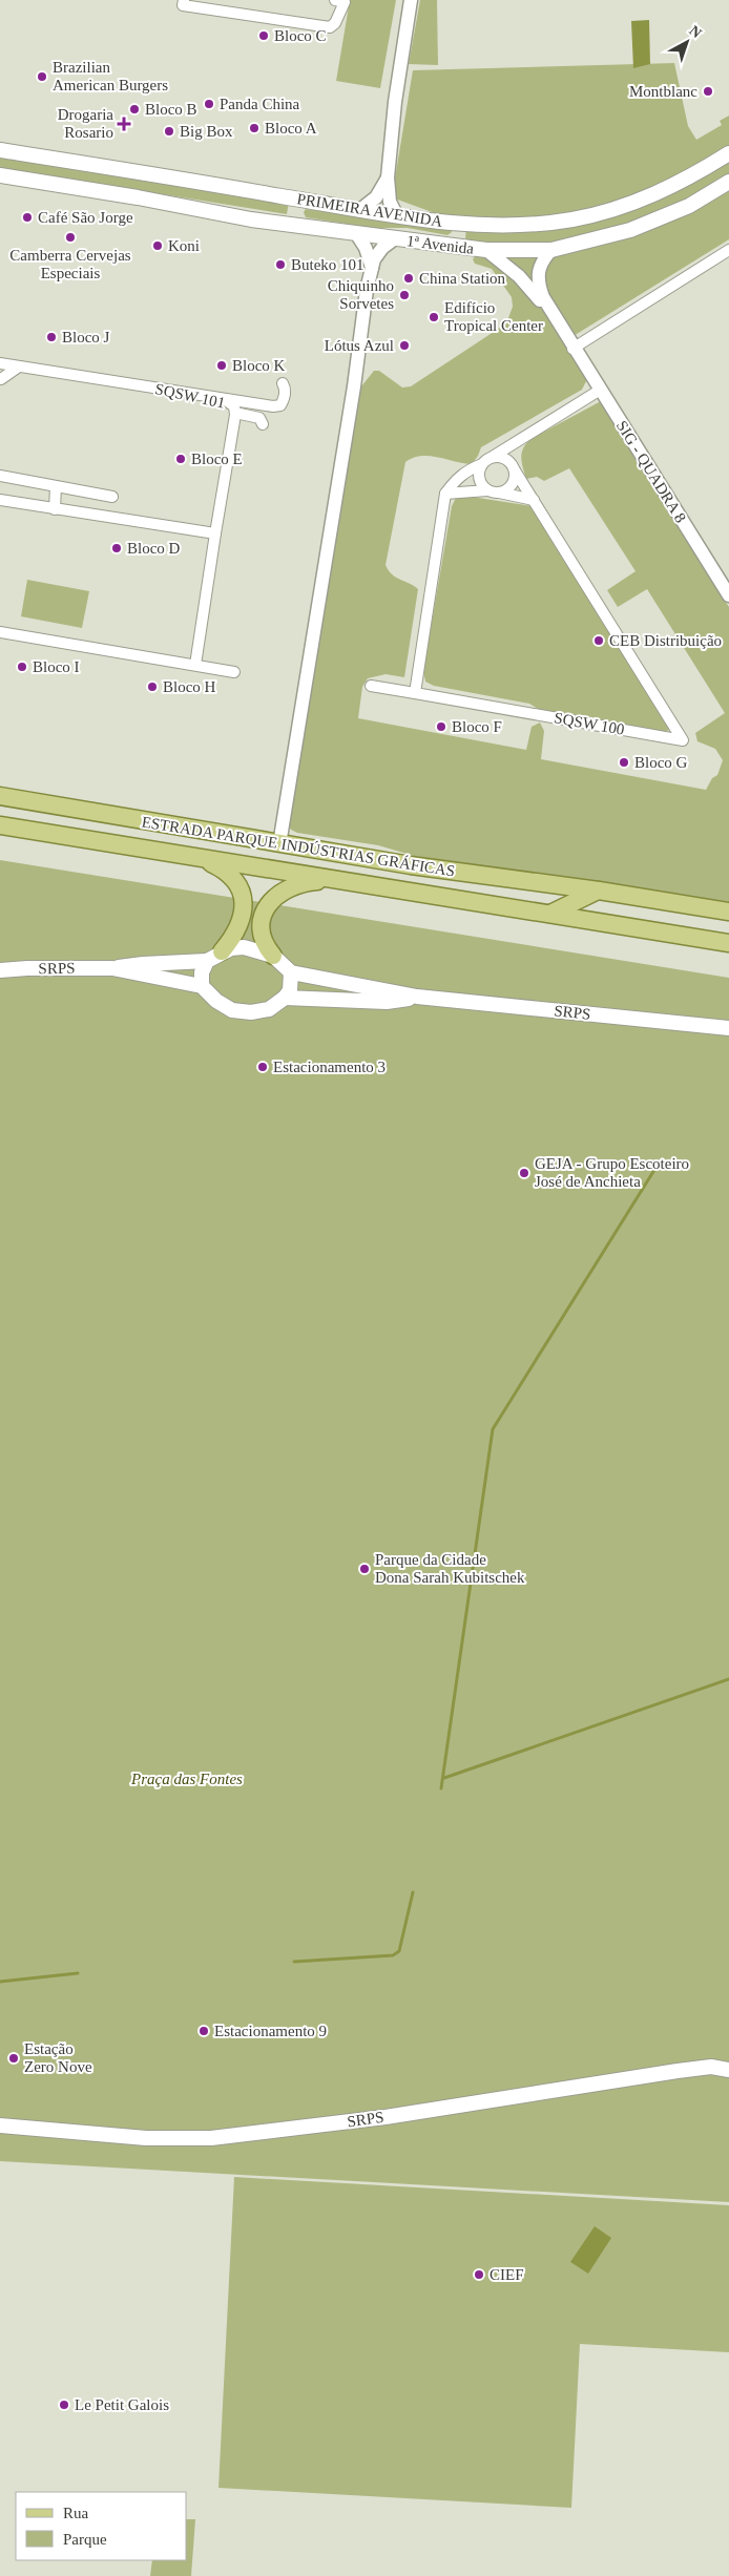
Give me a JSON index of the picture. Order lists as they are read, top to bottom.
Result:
{
  "streets": {
    "main road": [
      "PRIMEIRA AVENIDA",
      "1ª Avenida",
      "ESTRADA PARQUE INDÚSTRIAS GRÁFICAS",
      "SRPS"
    ],
    "street": ["SQSW 101", "SIG - QUADRA 8", "SQSW 100"]
  },
  "crossings": [
    ["PRIMEIRA AVENIDA", "1ª Avenida"],
    ["1ª Avenida", "SIG - QUADRA 8"]
  ],
  "parks": ["Praça das Fontes"],
  "places": {
    "other": [
      "Bloco C",
      "Brazilian American Burgers",
      "Montblanc",
      "Panda China",
      "Bloco B",
      "Bloco A",
      "Big Box",
      "Café São Jorge",
      "Camberra Cervejas Especiais",
      "Koni",
      "Buteko 101",
      "China Station",
      "Chiquinho Sorvetes",
      "Edifício Tropical Center",
      "Bloco J",
      "Lótus Azul",
      "Bloco K",
      "Bloco E",
      "Bloco D",
      "CEB Distribuição",
      "Bloco I",
      "Bloco H",
      "Bloco F",
      "Bloco G",
      "Estacionamento 3",
      "GEJA - Grupo Escoteiro José de Anchieta",
      "Parque da Cidade Dona Sarah Kubitschek",
      "Estacionamento 9",
      "Estação Zero Nove",
      "CIEF",
      "Le Petit Galois"
    ],
    "health": ["Drogaria Rosario"]
  },
  "legend": ["Rua", "Parque"],
  "north": "top right"
}
